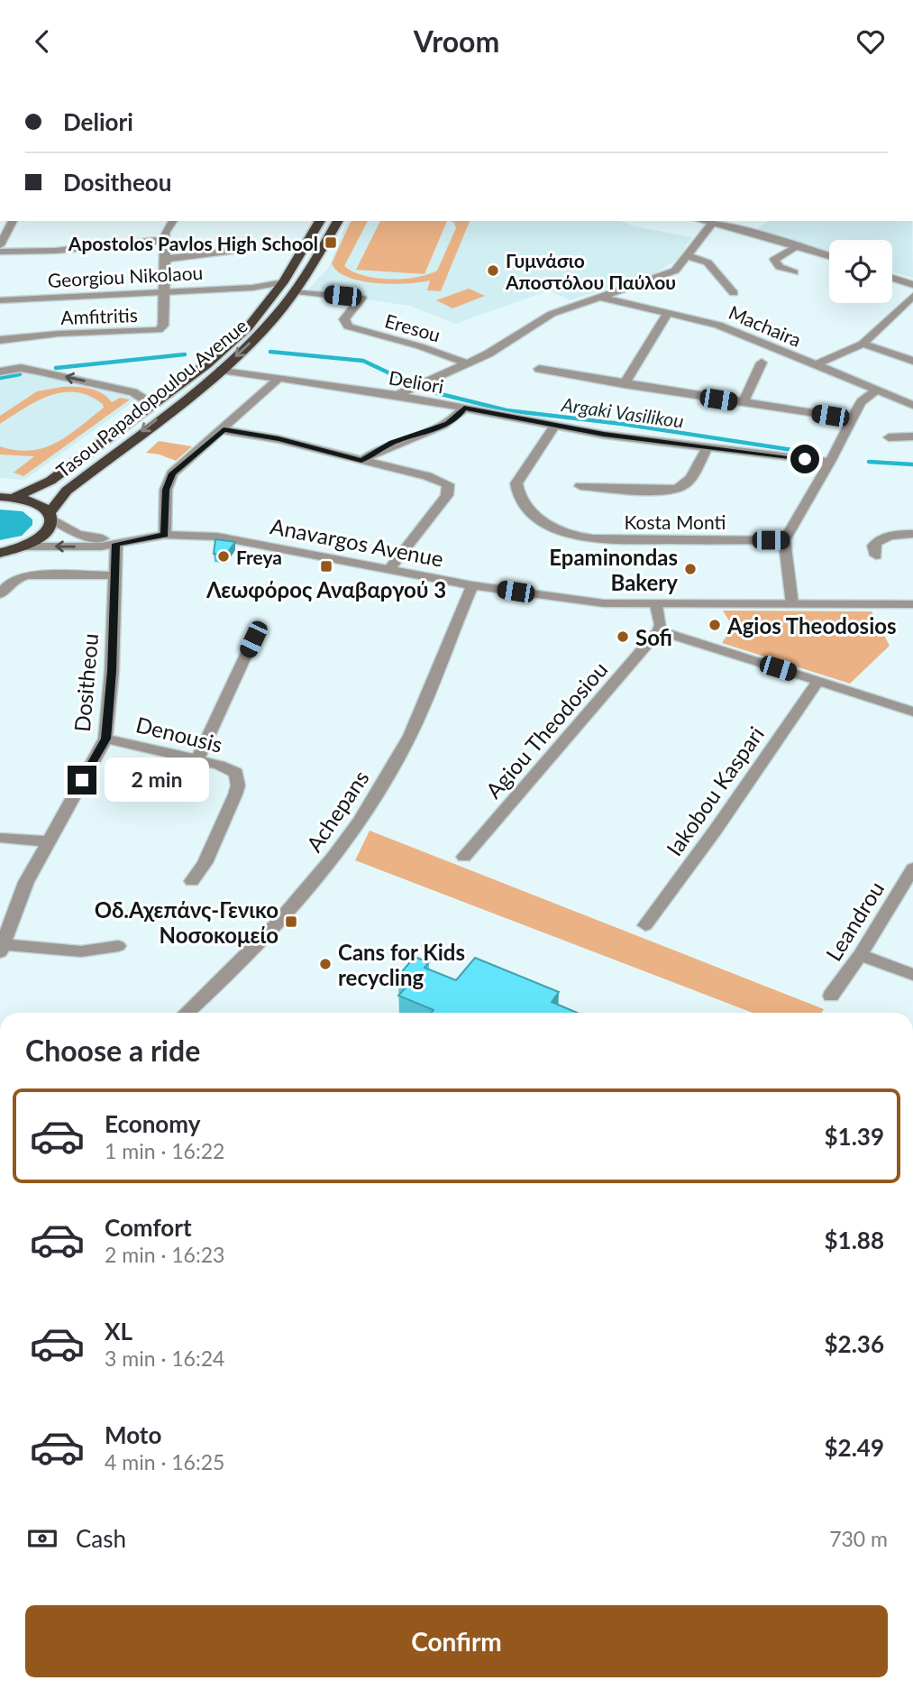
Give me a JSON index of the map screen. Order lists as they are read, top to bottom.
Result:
{
  "streets": {
    "highway": ["Tasou Papadopoulou Avenue"],
    "street": [
      "Georgiou Nikolaou",
      "Amfitritis",
      "Machaira",
      "Eresou",
      "Deliori",
      "Kosta Monti",
      "Anavargos Avenue",
      "Dositheou",
      "Agiou Theodosiou",
      "Denousis",
      "Iakobou Kaspari",
      "Achepans",
      "Leandrou"
    ]
  },
  "crossings": [
    ["Georgiou Nikolaou", "Amfitritis"],
    ["Georgiou Nikolaou", "Tasou Papadopoulou Avenue"],
    ["Eresou", "Tasou Papadopoulou Avenue"],
    ["Deliori", "Tasou Papadopoulou Avenue"],
    ["Deliori", "Kosta Monti"],
    ["Tasou Papadopoulou Avenue", "Anavargos Avenue"],
    ["Anavargos Avenue", "Dositheou"],
    ["Anavargos Avenue", "Achepans"],
    ["Dositheou", "Denousis"]
  ],
  "water": ["Argaki Vasilikou"],
  "places": {
    "transit": ["Apostolos Pavlos High School", "Λεωφόρος Αναβαργού 3", "Οδ.Αχεπάνς-Γενικο Νοσοκομείο"],
    "other": [
      "Γυμνάσιο Αποστόλου Παύλου",
      "Freya",
      "Epaminondas Bakery",
      "Agios Theodosios",
      "Sofi",
      "Cans for Kids recycling"
    ]
  },
  "page": {
    "header": "Vroom",
    "banner": ["Deliori", "Dositheou"],
    "bubble": "2 min",
    "heading": "Choose a ride",
    "list": [
      {
        "name": "Economy",
        "note": "1 min · 16:22",
        "value": "$1.39"
      },
      {
        "name": "Comfort",
        "note": "2 min · 16:23",
        "value": "$1.88"
      },
      {
        "name": "XL",
        "note": "3 min · 16:24",
        "value": "$2.36"
      },
      {
        "name": "Moto",
        "note": "4 min · 16:25",
        "value": "$2.49"
      }
    ],
    "pay": ["Cash", "730 m"],
    "buttons": "Confirm"
  }
}
